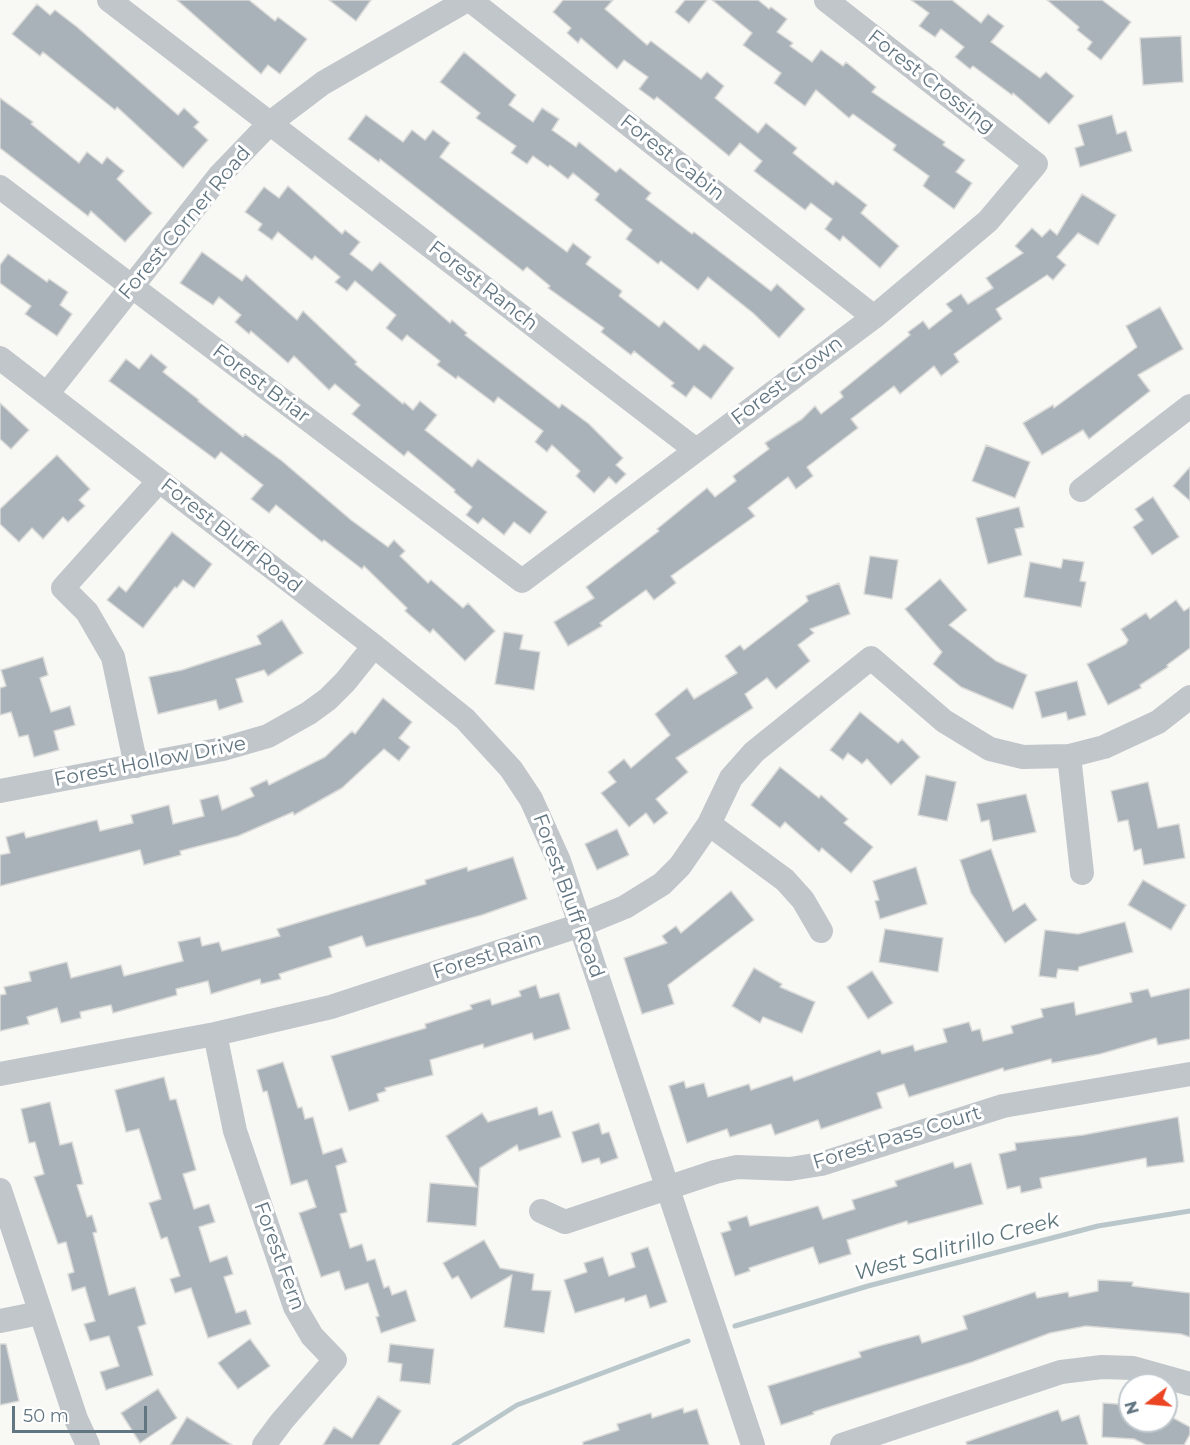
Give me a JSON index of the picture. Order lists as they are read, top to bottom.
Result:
{
  "streets": {
    "street": [
      "Forest Crossing",
      "Forest Cabin",
      "Forest Corner Road",
      "Forest Ranch",
      "Forest Crown",
      "Forest Briar",
      "Forest Bluff Road",
      "Forest Hollow Drive",
      "Forest Rain",
      "Forest Pass Court",
      "Forest Fern"
    ]
  },
  "crossings": [
    ["Forest Crossing", "Forest Crown"],
    ["Forest Cabin", "Forest Corner Road"],
    ["Forest Cabin", "Forest Crown"],
    ["Forest Corner Road", "Forest Ranch"],
    ["Forest Corner Road", "Forest Briar"],
    ["Forest Corner Road", "Forest Bluff Road"],
    ["Forest Ranch", "Forest Crown"],
    ["Forest Crown", "Forest Briar"],
    ["Forest Bluff Road", "Forest Hollow Drive"],
    ["Forest Bluff Road", "Forest Rain"],
    ["Forest Bluff Road", "Forest Pass Court"],
    ["Forest Rain", "Forest Fern"]
  ],
  "water": ["West Salitrillo Creek"],
  "scale_bar": "50 m",
  "north": "left"
}
